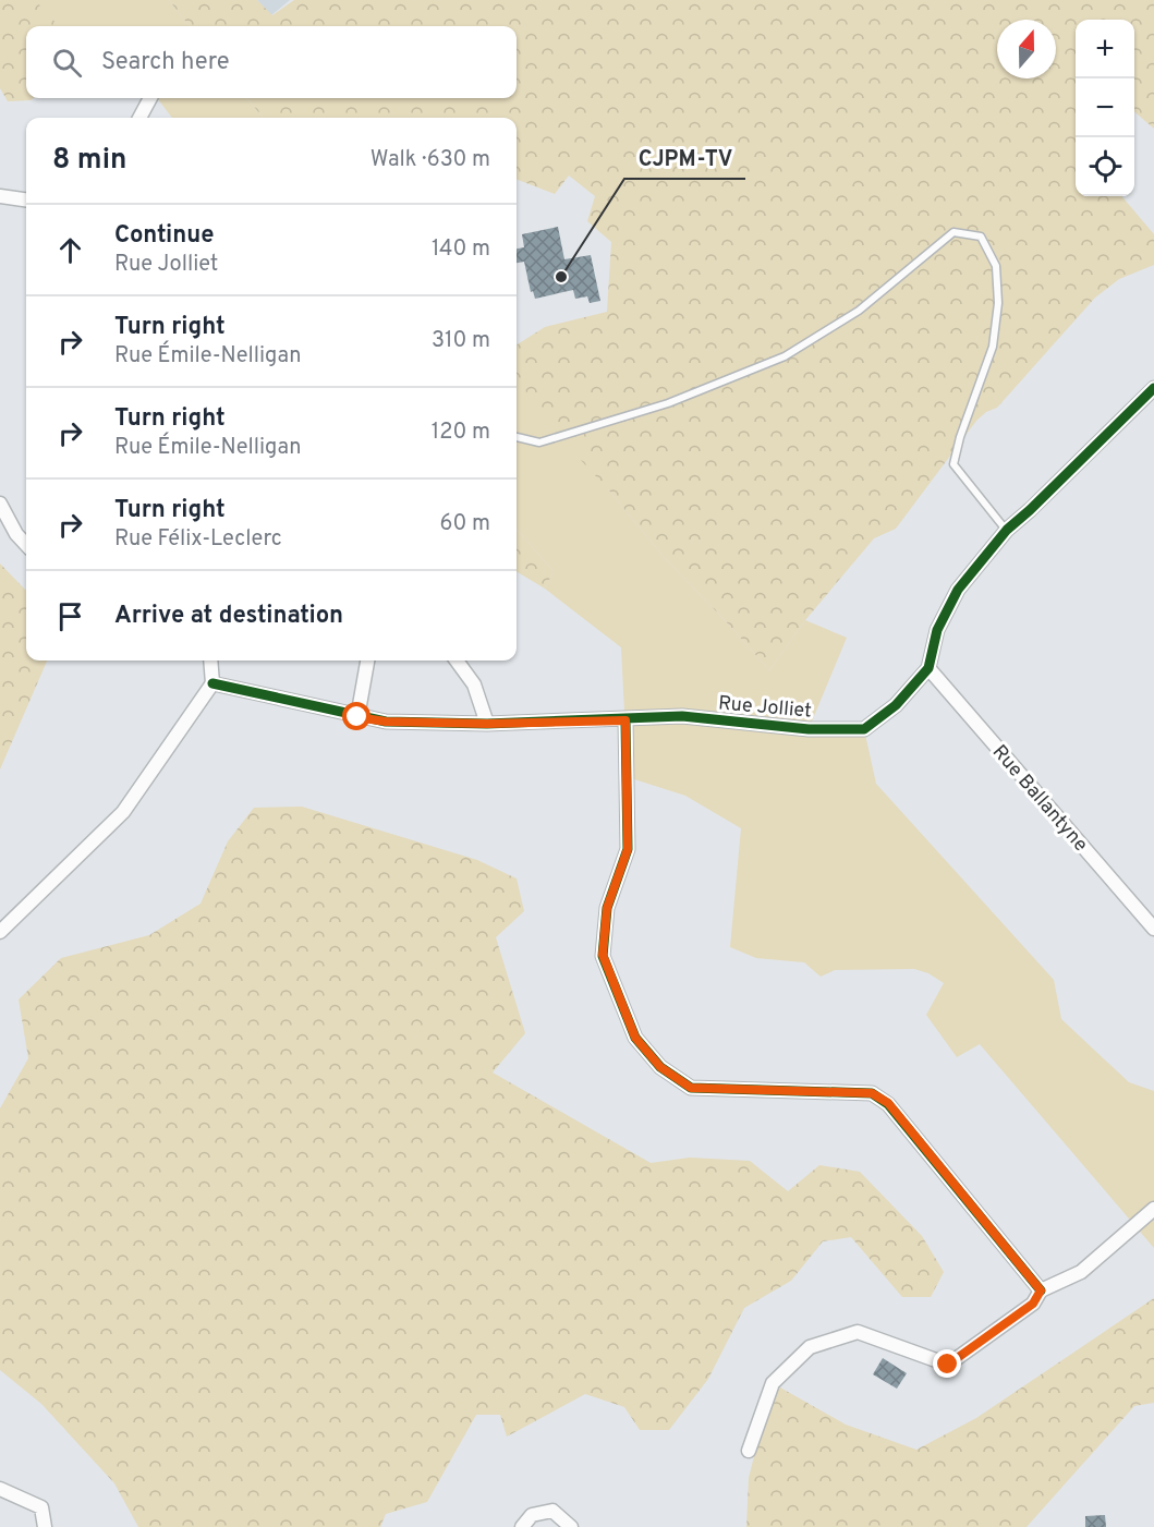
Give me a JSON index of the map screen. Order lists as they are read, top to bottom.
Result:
{
  "streets": {
    "street": ["Rue Jolliet", "Rue Ballantyne"]
  },
  "crossings": [
    ["Rue Jolliet", "Rue Ballantyne"]
  ],
  "places": ["CJPM-TV"],
  "north": "top",
  "page": {
    "map_buttons": ["+", "−"],
    "search": "Search here",
    "heading": ["8 min", "Walk · 630 m"],
    "list": [
      ["Continue", "Rue Jolliet", "140 m"],
      ["Turn right", "Rue Émile-Nelligan", "310 m"],
      ["Turn right", "Rue Émile-Nelligan", "120 m"],
      ["Turn right", "Rue Félix-Leclerc", "60 m"],
      "Arrive at destination"
    ]
  }
}
